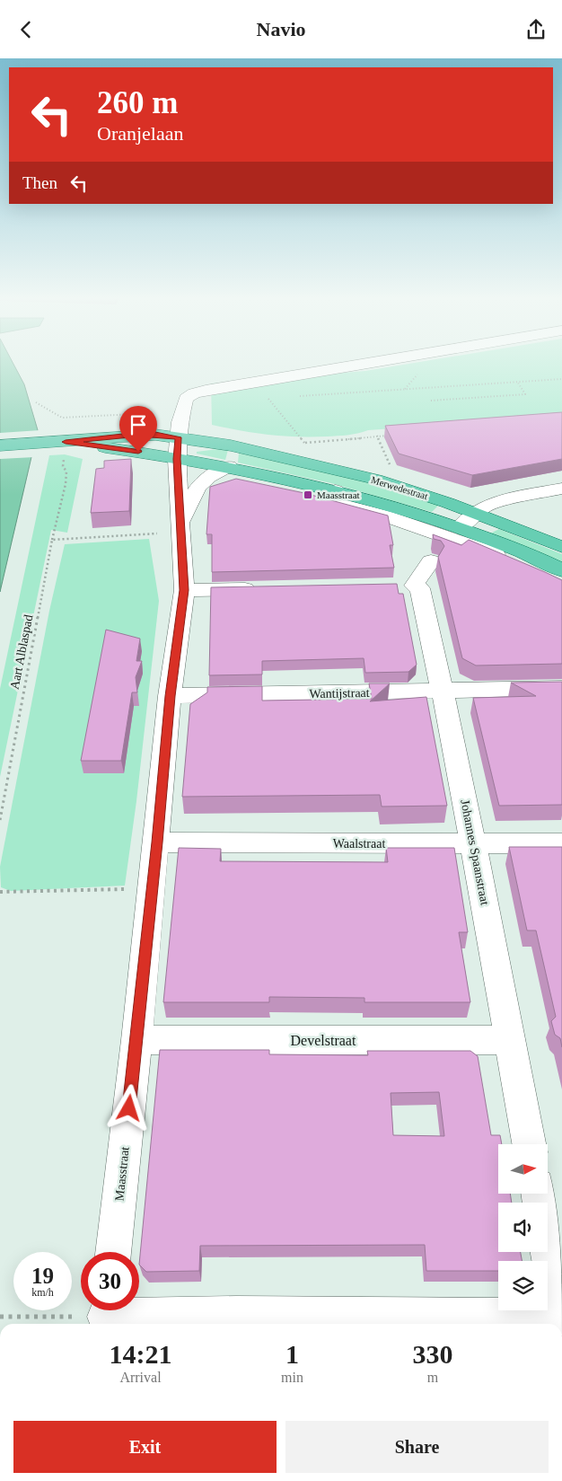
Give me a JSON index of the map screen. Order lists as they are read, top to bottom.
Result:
{
  "streets": {
    "main road": ["Merwedestraat"],
    "street": [
      "Wantijstraat",
      "Waalstraat",
      "Johannes Spaanstraat",
      "Develstraat",
      "Maasstraat"
    ],
    "path": ["Aart Alblaspad"]
  },
  "crossings": [
    ["Merwedestraat", "Maasstraat"],
    ["Wantijstraat", "Johannes Spaanstraat"],
    ["Wantijstraat", "Maasstraat"],
    ["Waalstraat", "Johannes Spaanstraat"],
    ["Waalstraat", "Maasstraat"],
    ["Johannes Spaanstraat", "Develstraat"],
    ["Develstraat", "Maasstraat"]
  ],
  "places": {
    "transit": ["Maasstraat"]
  },
  "north": "right",
  "page": {
    "header": "Navio",
    "turn": ["260 m", "Oranjelaan"],
    "then": "Then",
    "speed": "19 km/h",
    "limit": "30",
    "eta": [
      "14:21",
      "Arrival",
      "1",
      "min",
      "330",
      "m"
    ],
    "buttons": ["Exit", "Share"]
  }
}
